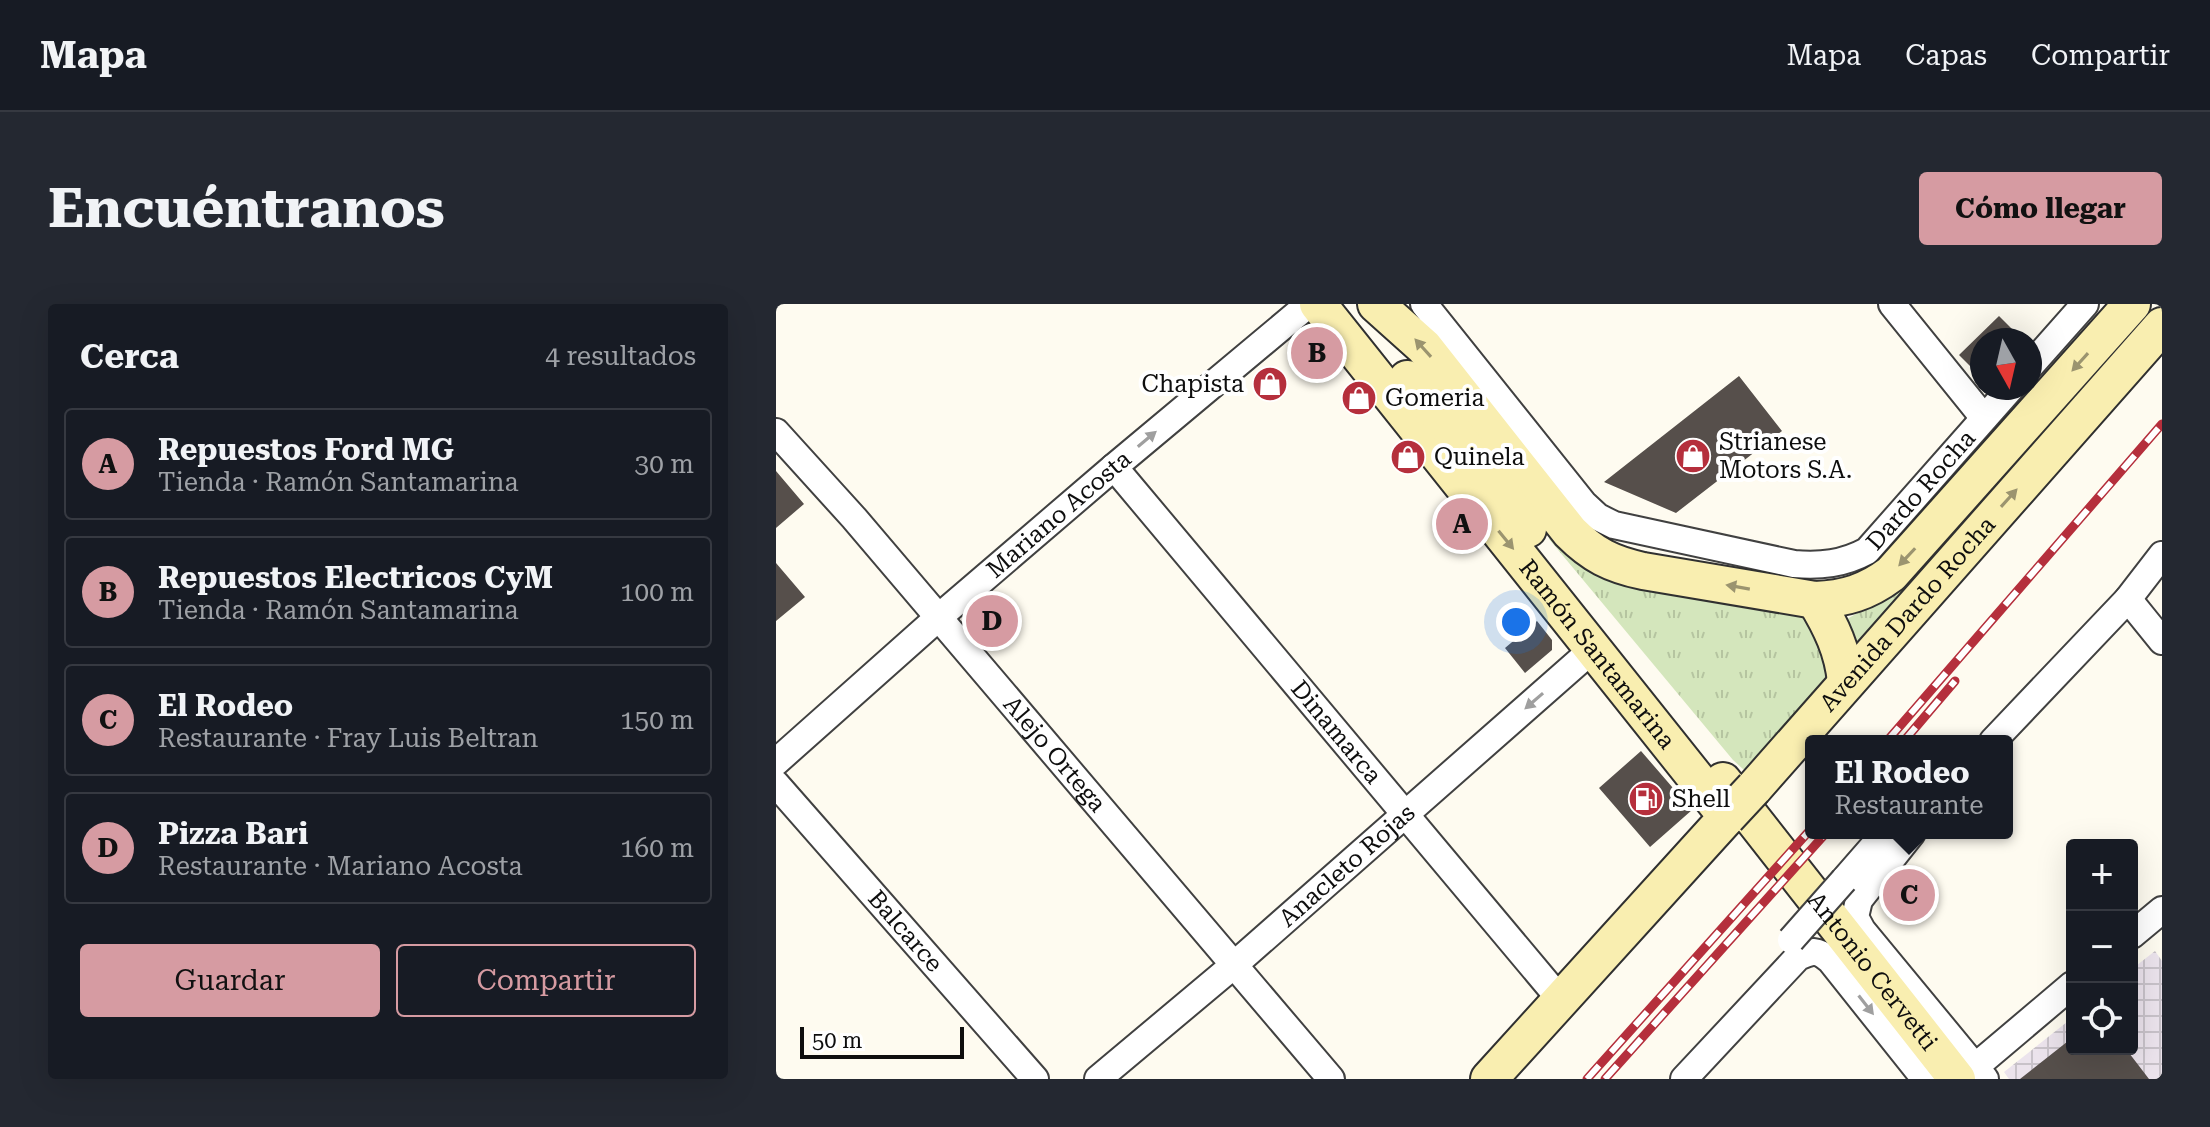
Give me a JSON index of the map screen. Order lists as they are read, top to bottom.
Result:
{
  "streets": {
    "main road": ["Avenida Dardo Rocha", "Ramón Santamarina", "Antonio Cervetti"],
    "street": [
      "Dardo Rocha",
      "Mariano Acosta",
      "Dinamarca",
      "Alejo Ortega",
      "Anacleto Rojas",
      "Balcarce"
    ]
  },
  "crossings": [
    ["Dardo Rocha", "Avenida Dardo Rocha"],
    ["Mariano Acosta", "Dinamarca"],
    ["Mariano Acosta", "Alejo Ortega"],
    ["Avenida Dardo Rocha", "Ramón Santamarina"],
    ["Avenida Dardo Rocha", "Dinamarca"],
    ["Ramón Santamarina", "Anacleto Rojas"],
    ["Ramón Santamarina", "Antonio Cervetti"],
    ["Dinamarca", "Anacleto Rojas"],
    ["Alejo Ortega", "Anacleto Rojas"]
  ],
  "one_way": ["Mariano Acosta", "Anacleto Rojas"],
  "places": {
    "shop": [
      "Chapista",
      "Gomeria",
      "Strianese Motors S.A.",
      "Quinela"
    ],
    "fuel station": ["Shell"]
  },
  "scale_bar": "50 m",
  "north": "bottom",
  "page": {
    "header": "Mapa",
    "nav": ["Mapa", "Capas", "Compartir"],
    "buttons": [
      "Cómo llegar",
      ["Guardar", "Compartir"]
    ],
    "title": "Encuéntranos",
    "heading": ["Cerca", "4 resultados"],
    "pins": [
      "B",
      "A",
      "D",
      "C"
    ],
    "list": [
      {
        "mark": "A",
        "name": "Repuestos Ford MG",
        "note": "Tienda · Ramón Santamarina",
        "value": "30 m"
      },
      {
        "mark": "B",
        "name": "Repuestos Electricos CyM",
        "note": "Tienda · Ramón Santamarina",
        "value": "100 m"
      },
      {
        "mark": "C",
        "name": "El Rodeo",
        "note": "Restaurante · Fray Luis Beltran",
        "value": "150 m"
      },
      {
        "mark": "D",
        "name": "Pizza Bari",
        "note": "Restaurante · Mariano Acosta",
        "value": "160 m"
      }
    ],
    "popup": ["El Rodeo", "Restaurante"],
    "map_buttons": ["+", "−"],
    "scale": "50 m"
  }
}
